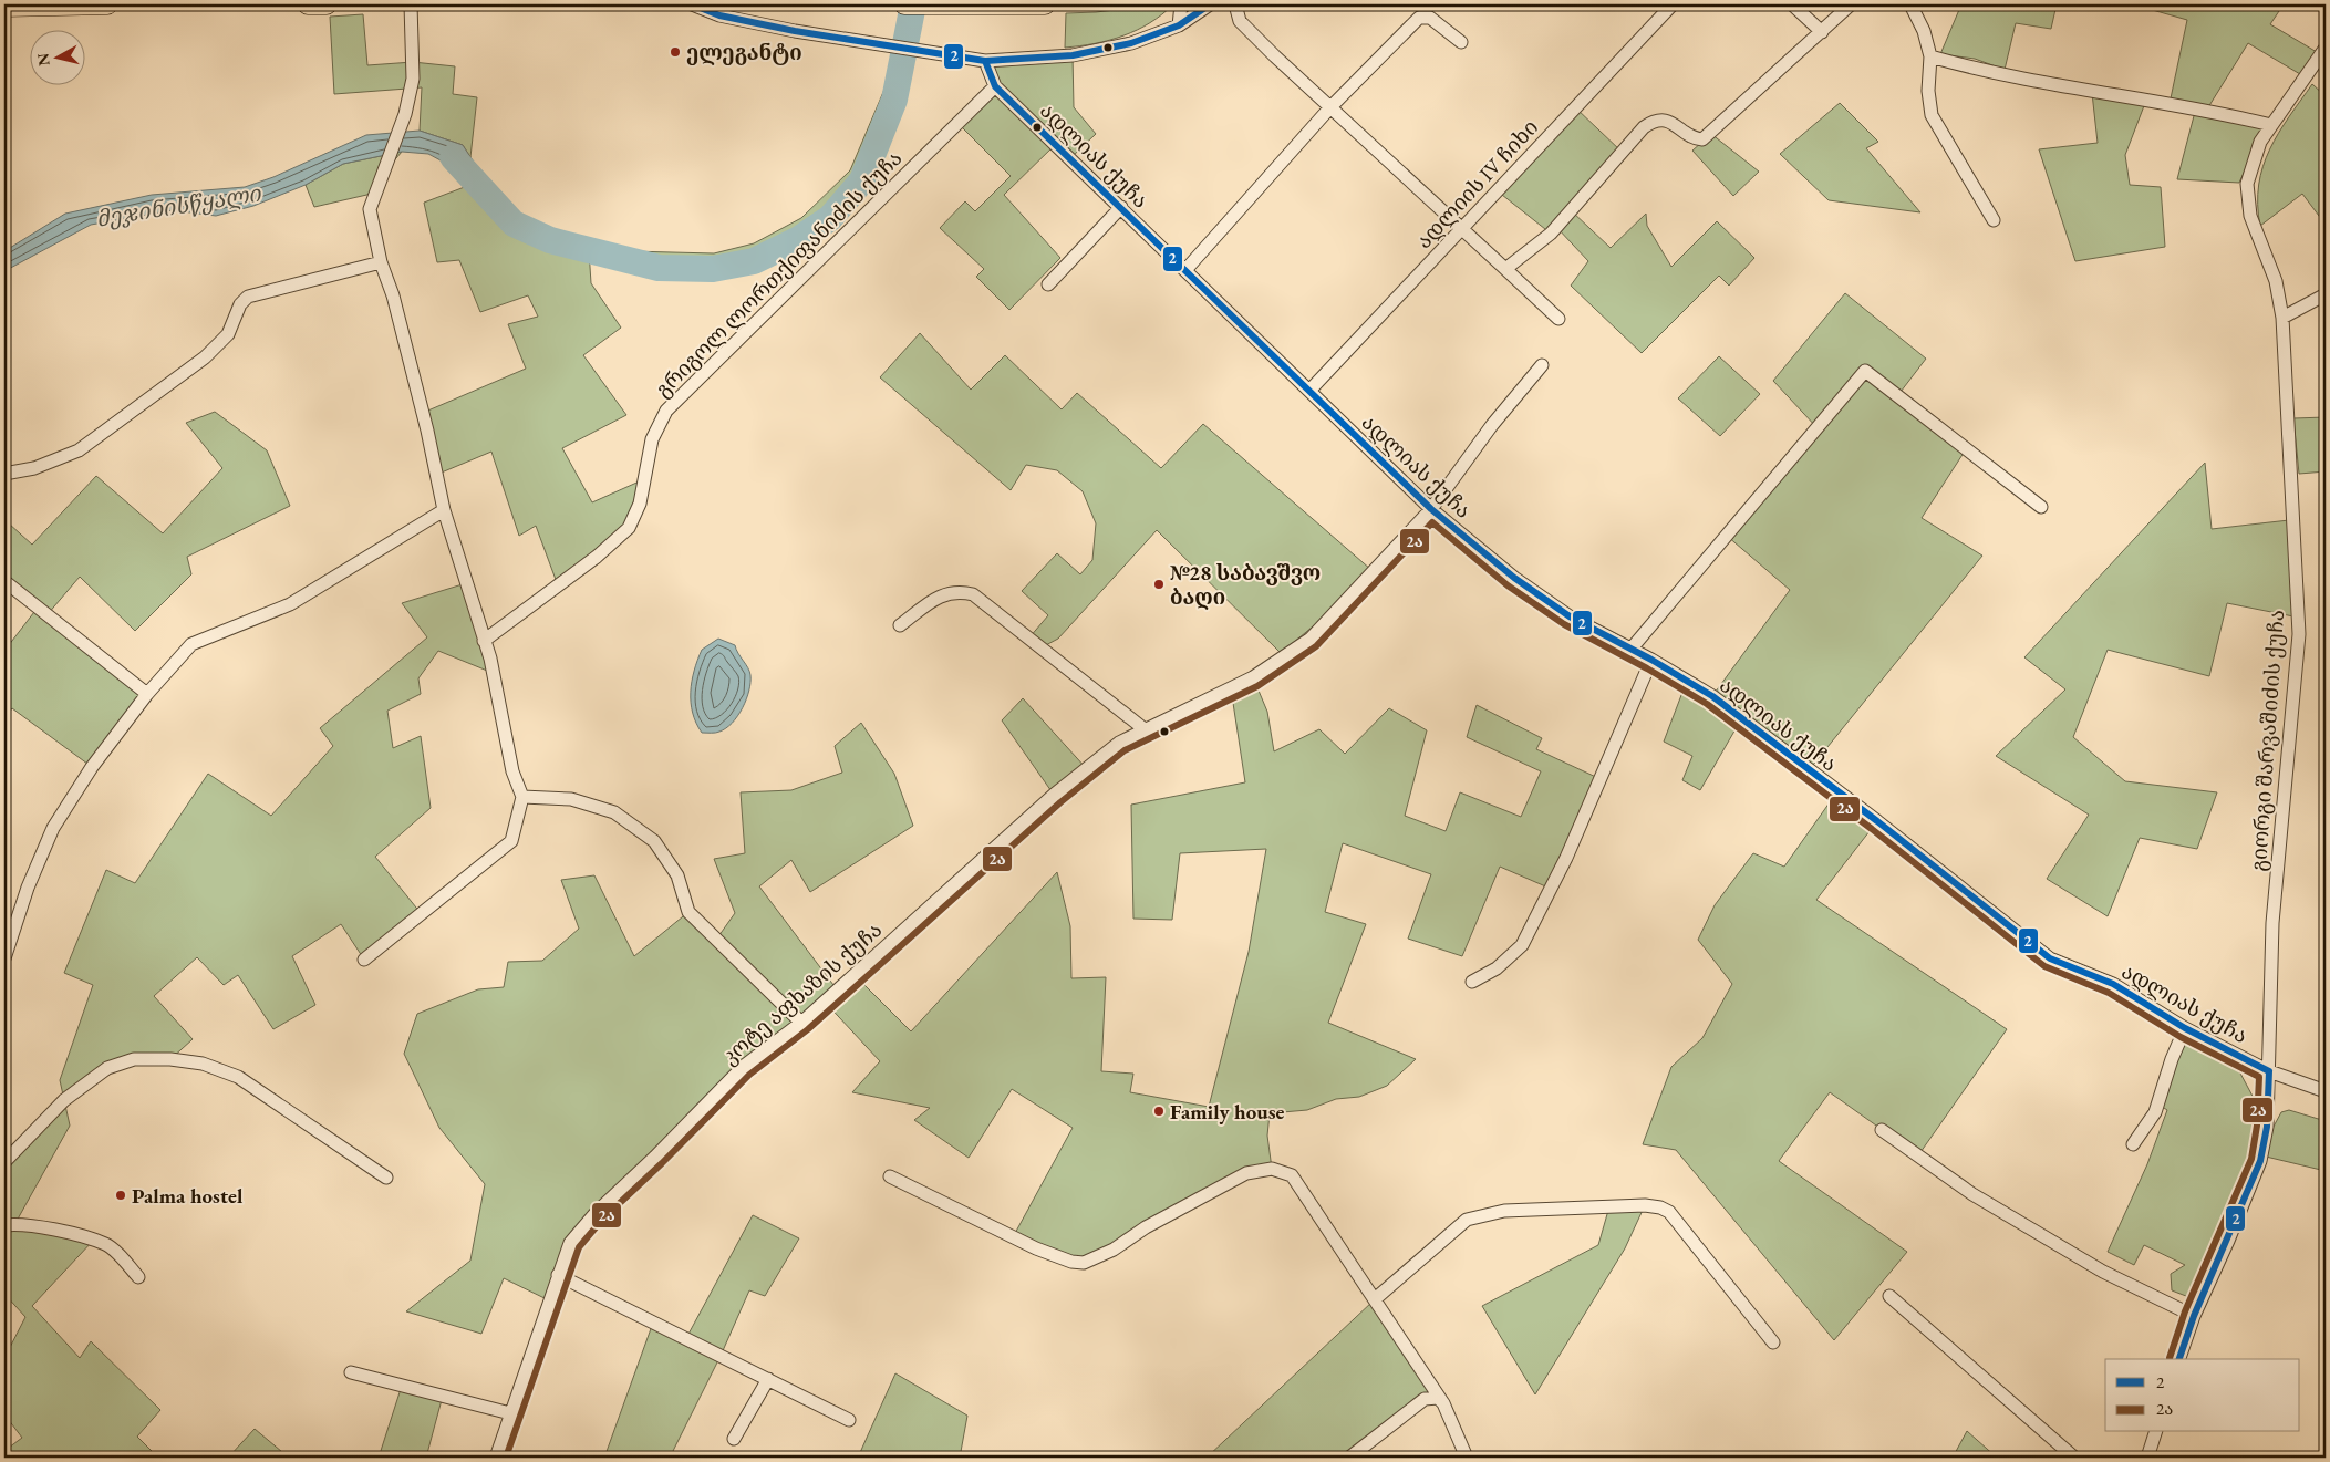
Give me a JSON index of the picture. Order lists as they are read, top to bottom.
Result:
{
  "streets": {
    "street": [
      "ადლიას ქუჩა",
      "ადლიის IV ჩიხი",
      "გრიგოლ ლორთქიფანიძის ქუჩა",
      "გიორგი შარვაშიძის ქუჩა",
      "კოტე აფხაზის ქუჩა"
    ]
  },
  "crossings": [
    ["ადლიას ქუჩა", "ადლიის IV ჩიხი"],
    ["ადლიას ქუჩა", "გრიგოლ ლორთქიფანიძის ქუჩა"],
    ["ადლიას ქუჩა", "გიორგი შარვაშიძის ქუჩა"],
    ["ადლიას ქუჩა", "კოტე აფხაზის ქუჩა"]
  ],
  "water": ["მეჯინისწყალი"],
  "places": [
    "ელეგანტი",
    "№28 საბავშვო ბაღი",
    "Family house",
    "Palma hostel"
  ],
  "lines": ["transit line 2", "transit line 2ა"],
  "legend": ["2", "2ა"],
  "north": "left"
}
